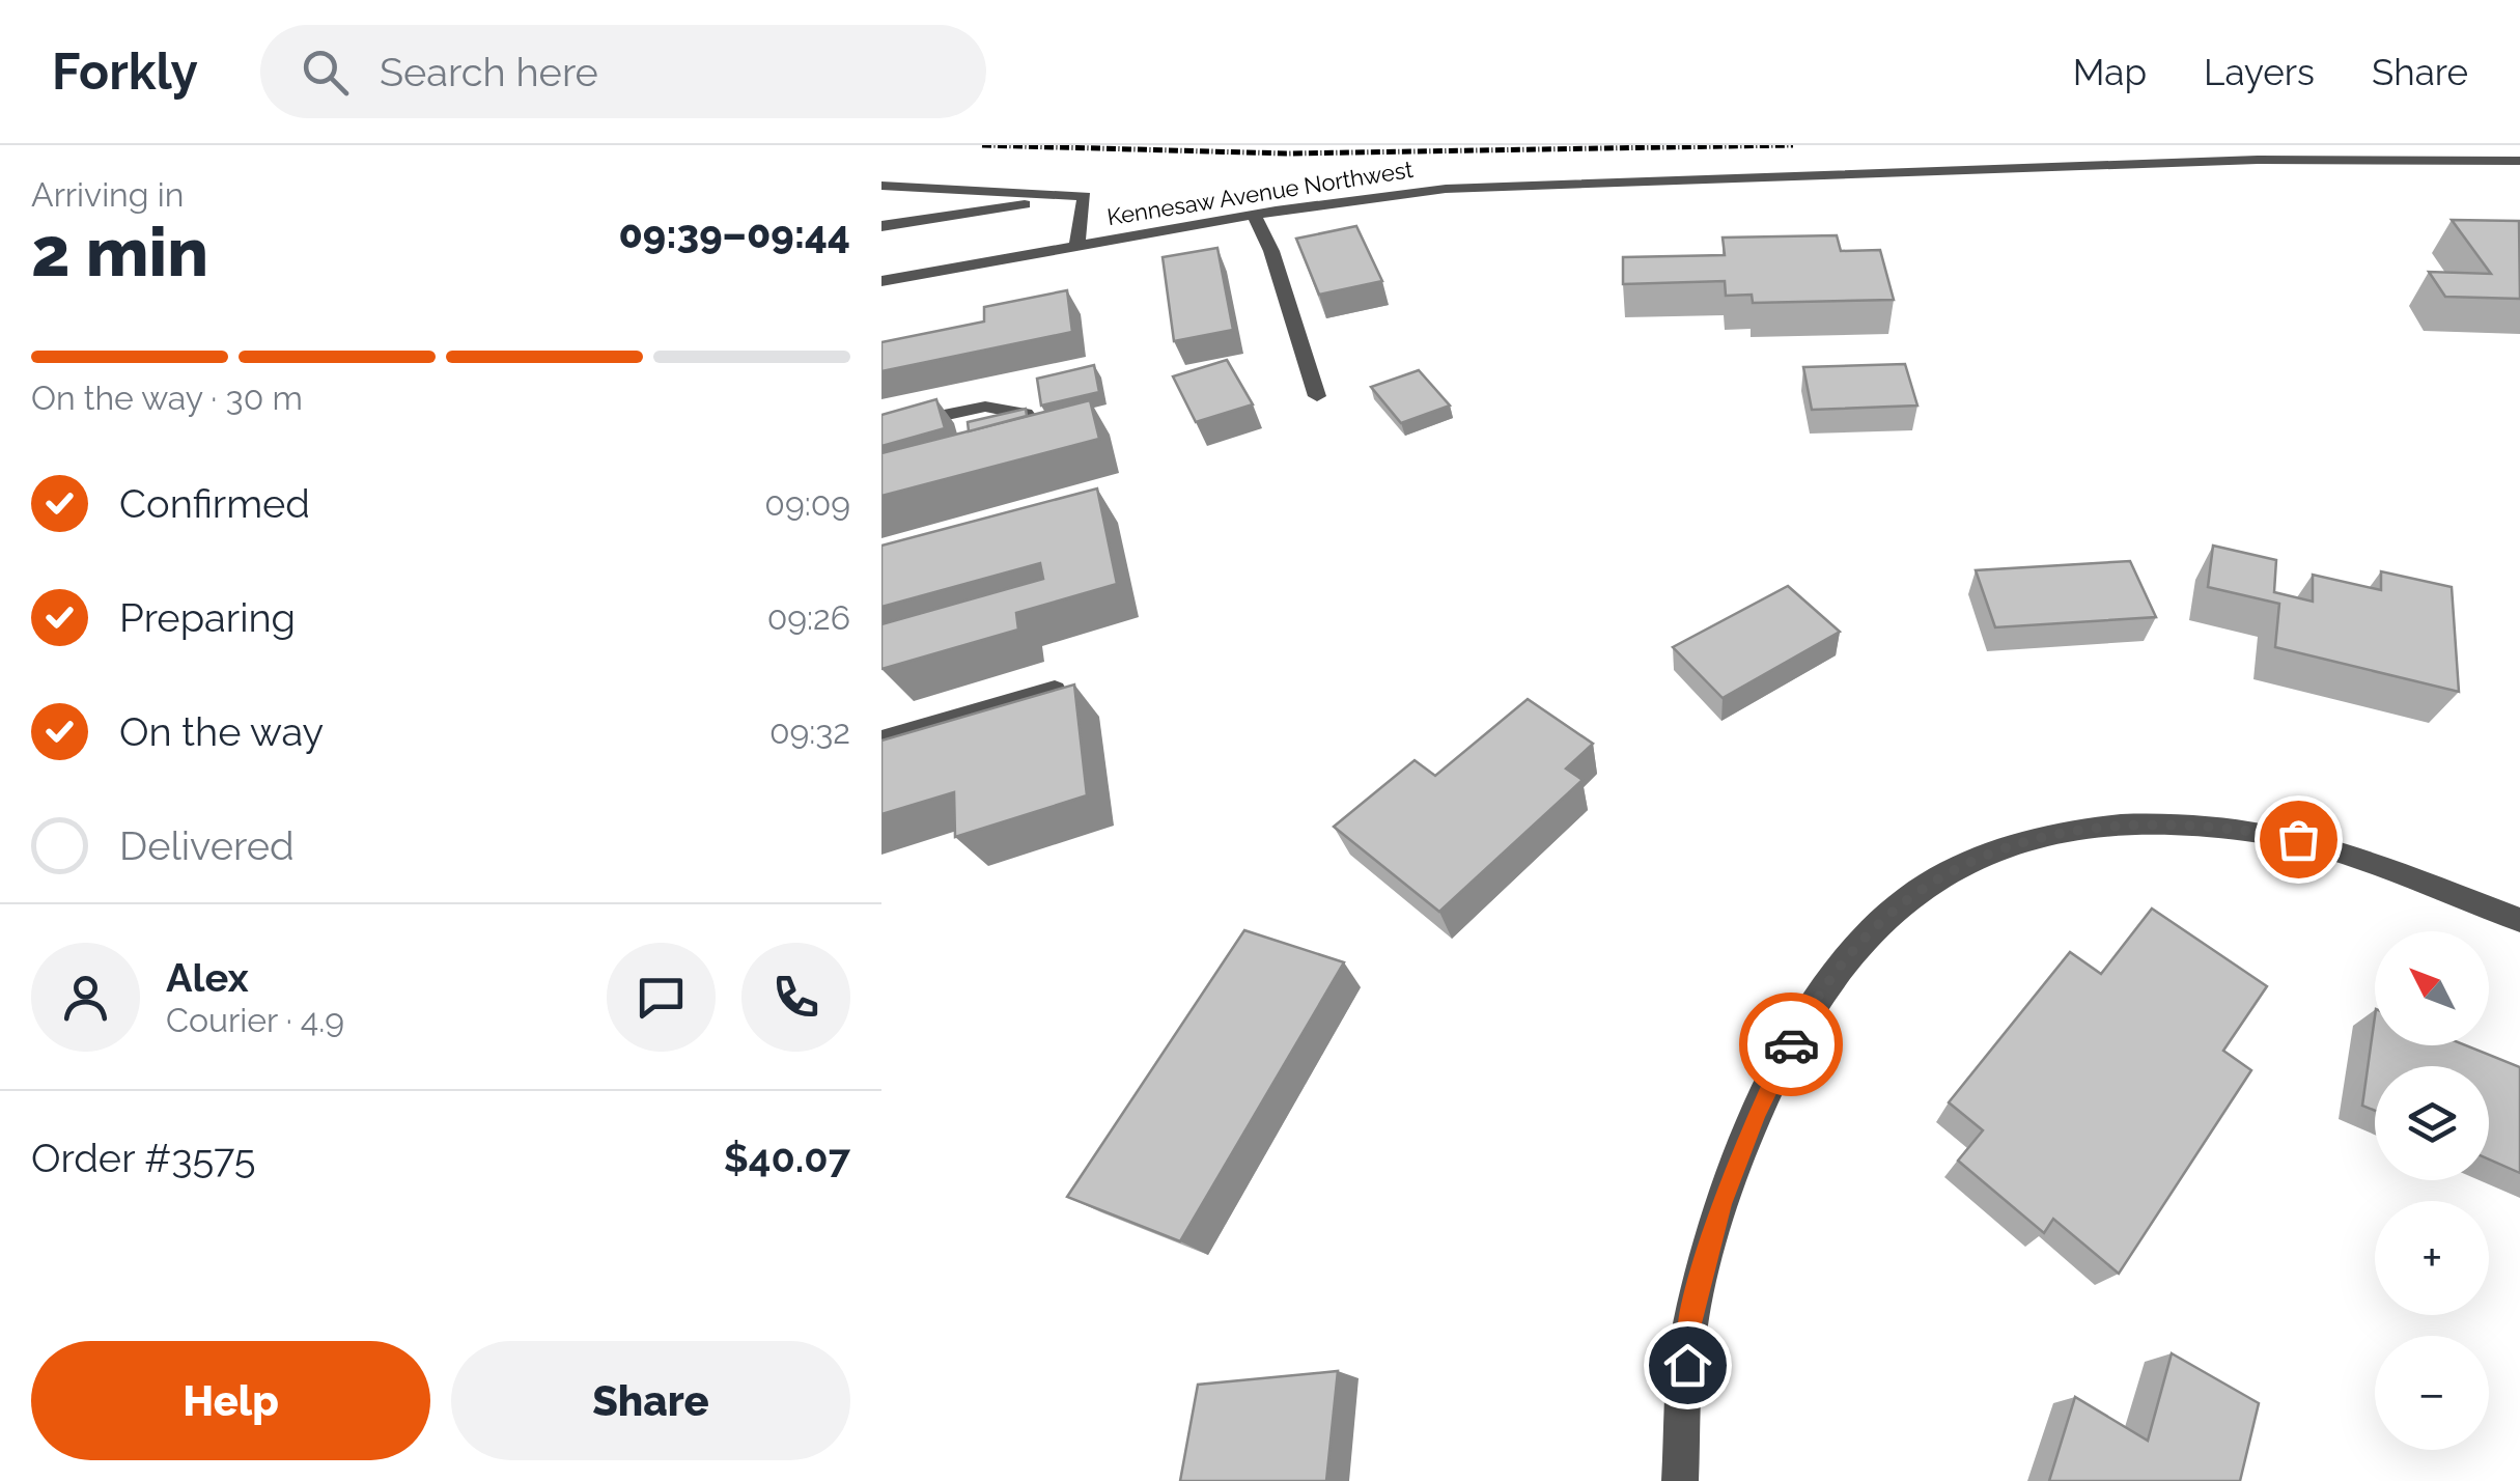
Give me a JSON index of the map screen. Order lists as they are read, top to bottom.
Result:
{
  "streets": {
    "street": ["Kennesaw Avenue Northwest"]
  },
  "north": "top left",
  "page": {
    "header": "Forkly",
    "search": "Search here",
    "nav": ["Map", "Layers", "Share"],
    "heading": ["2 min", "Arriving in", "09:39–09:44"],
    "panel": [
      "Alex",
      "Courier · 4.9",
      "Order #3575",
      "$40.07"
    ],
    "bar": "On the way · 30 m",
    "list": [
      ["Confirmed", "09:09"],
      ["Preparing", "09:26"],
      ["On the way", "09:32"],
      "Delivered"
    ],
    "map_buttons": ["+", "−"],
    "buttons": ["Help", "Share"]
  }
}
